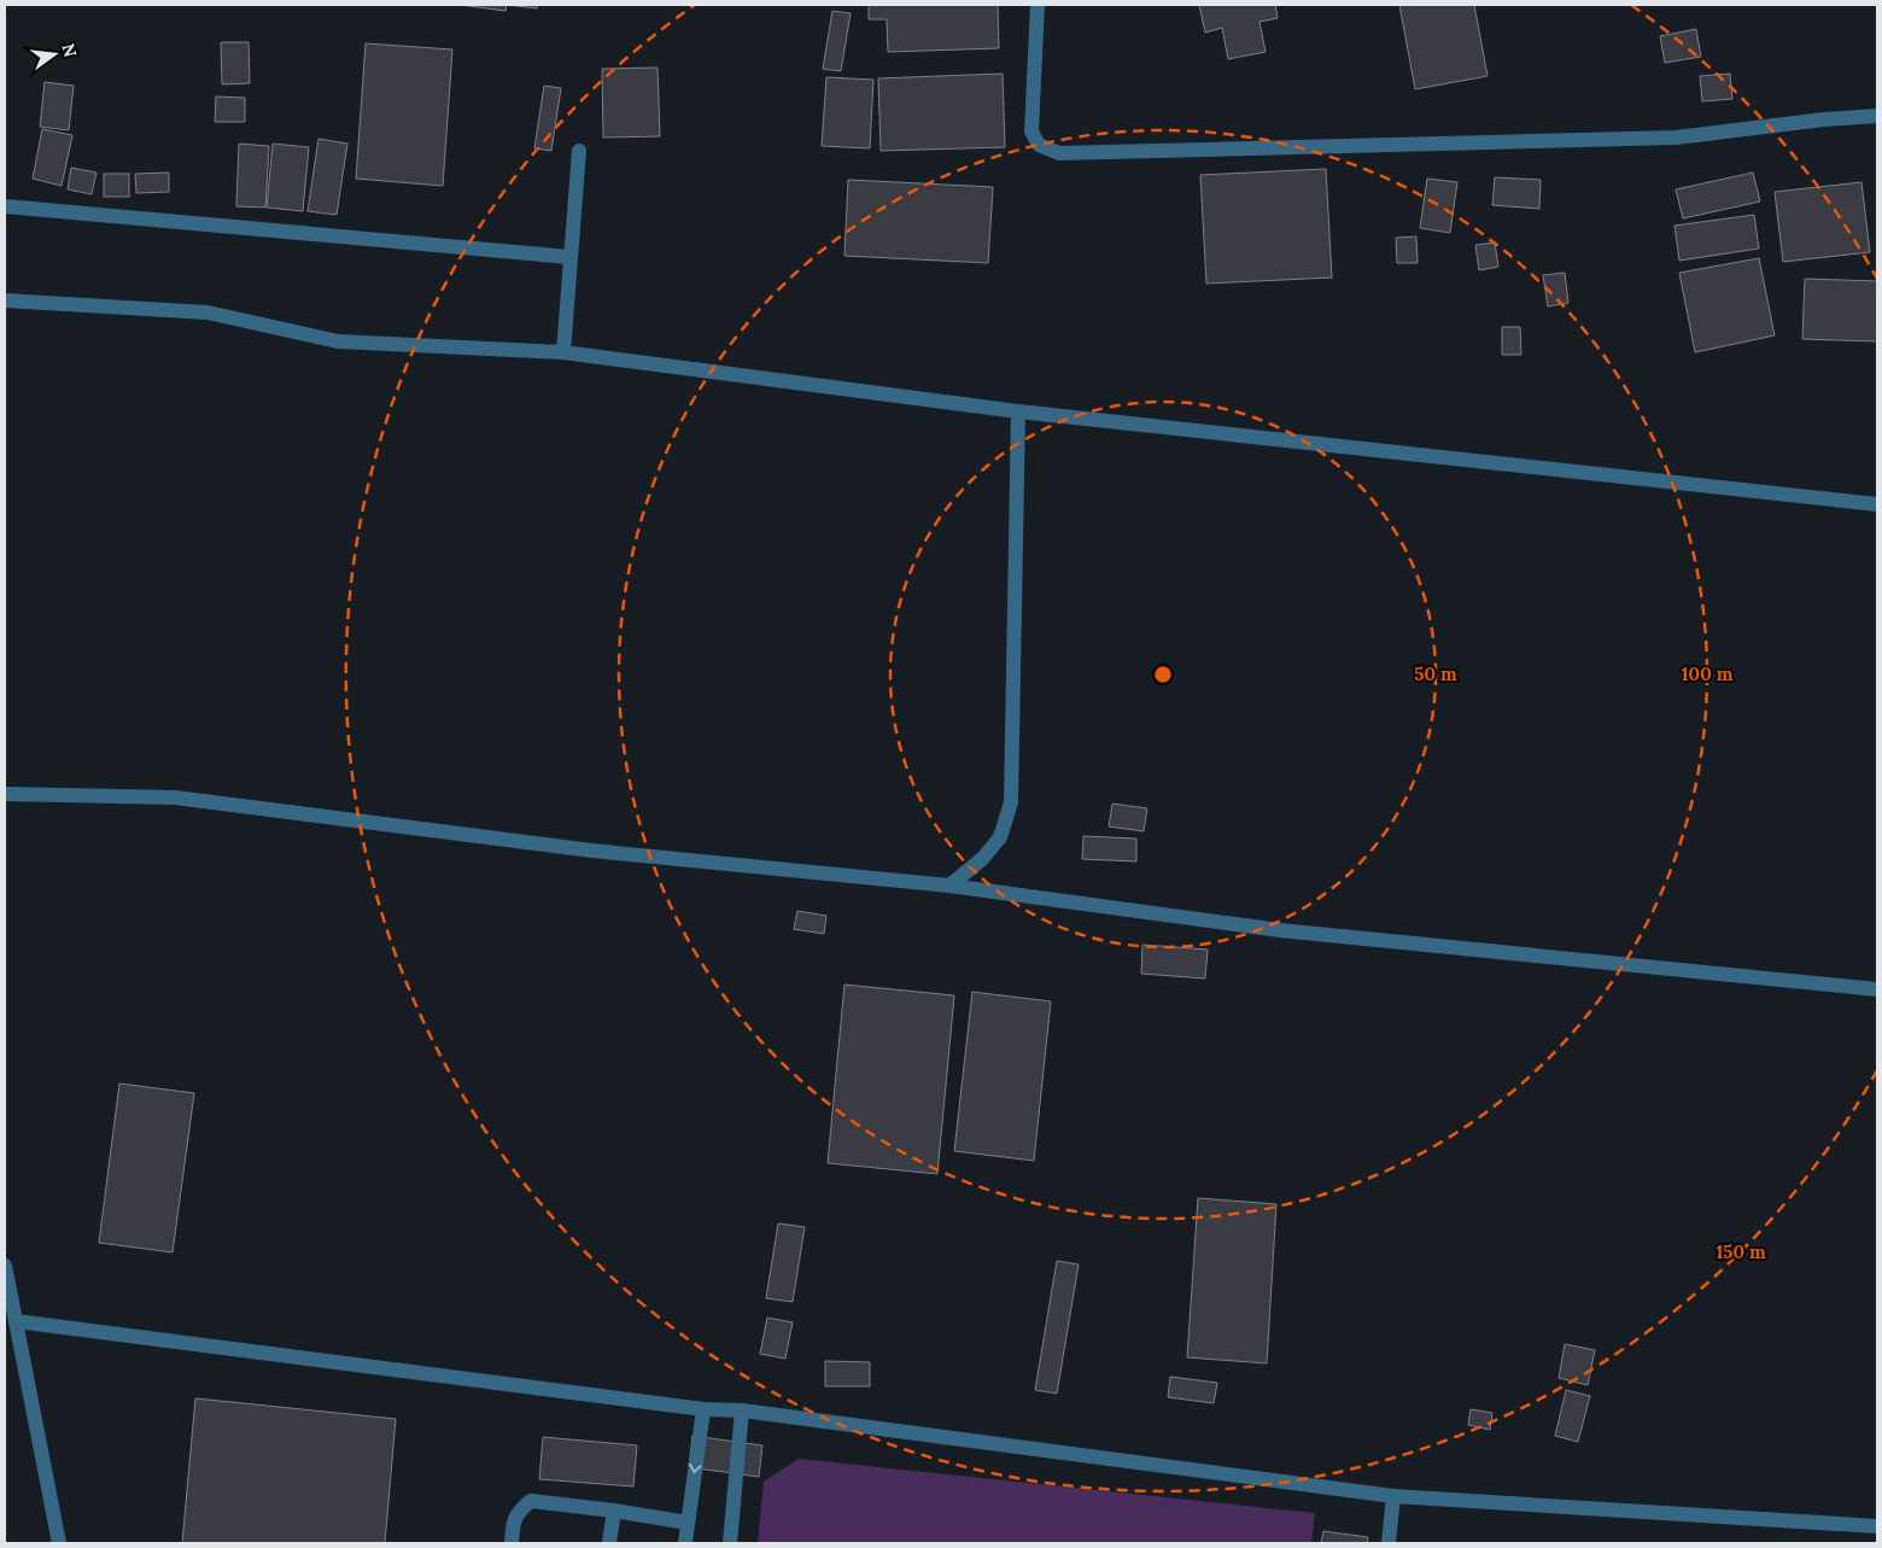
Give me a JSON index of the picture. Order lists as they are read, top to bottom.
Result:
{
  "north": "right",
  "rings": ["50 m", "100 m", "150 m"]
}
